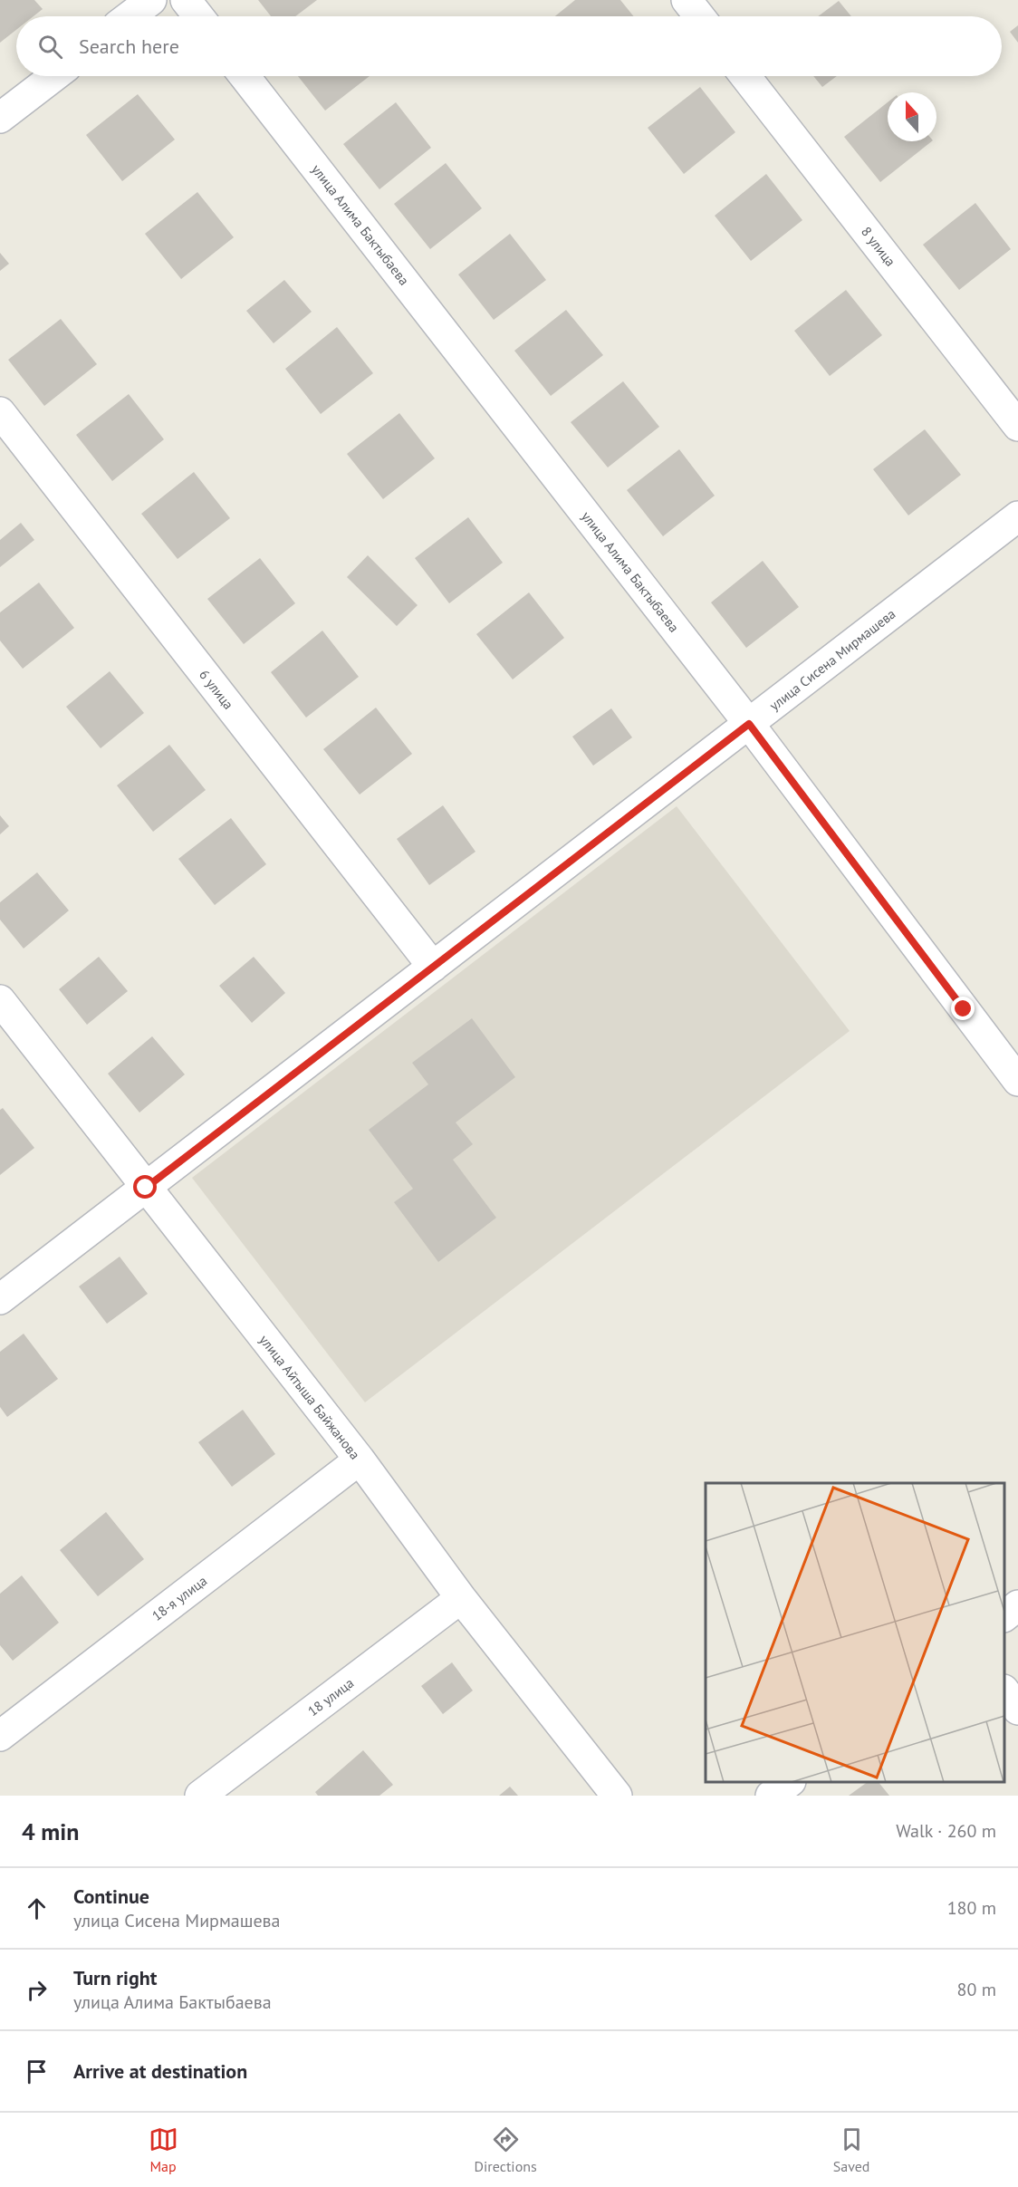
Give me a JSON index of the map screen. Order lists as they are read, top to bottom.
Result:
{
  "streets": {
    "street": [
      "улица Алима Бактыбаева",
      "8 улица",
      "улица Сисена Мирмашева",
      "6 улица",
      "улица Айтыша Байжанова",
      "18-я улица",
      "18 улица"
    ]
  },
  "crossings": [
    ["улица Алима Бактыбаева", "улица Сисена Мирмашева"],
    ["улица Сисена Мирмашева", "6 улица"],
    ["улица Сисена Мирмашева", "улица Айтыша Байжанова"],
    ["улица Айтыша Байжанова", "18-я улица"],
    ["улица Айтыша Байжанова", "18 улица"]
  ],
  "north": "top",
  "page": {
    "search": "Search here",
    "heading": ["4 min", "Walk · 260 m"],
    "list": [
      ["Continue", "улица Сисена Мирмашева", "180 m"],
      ["Turn right", "улица Алима Бактыбаева", "80 m"],
      "Arrive at destination"
    ],
    "nav": ["Map", "Directions", "Saved"]
  }
}
